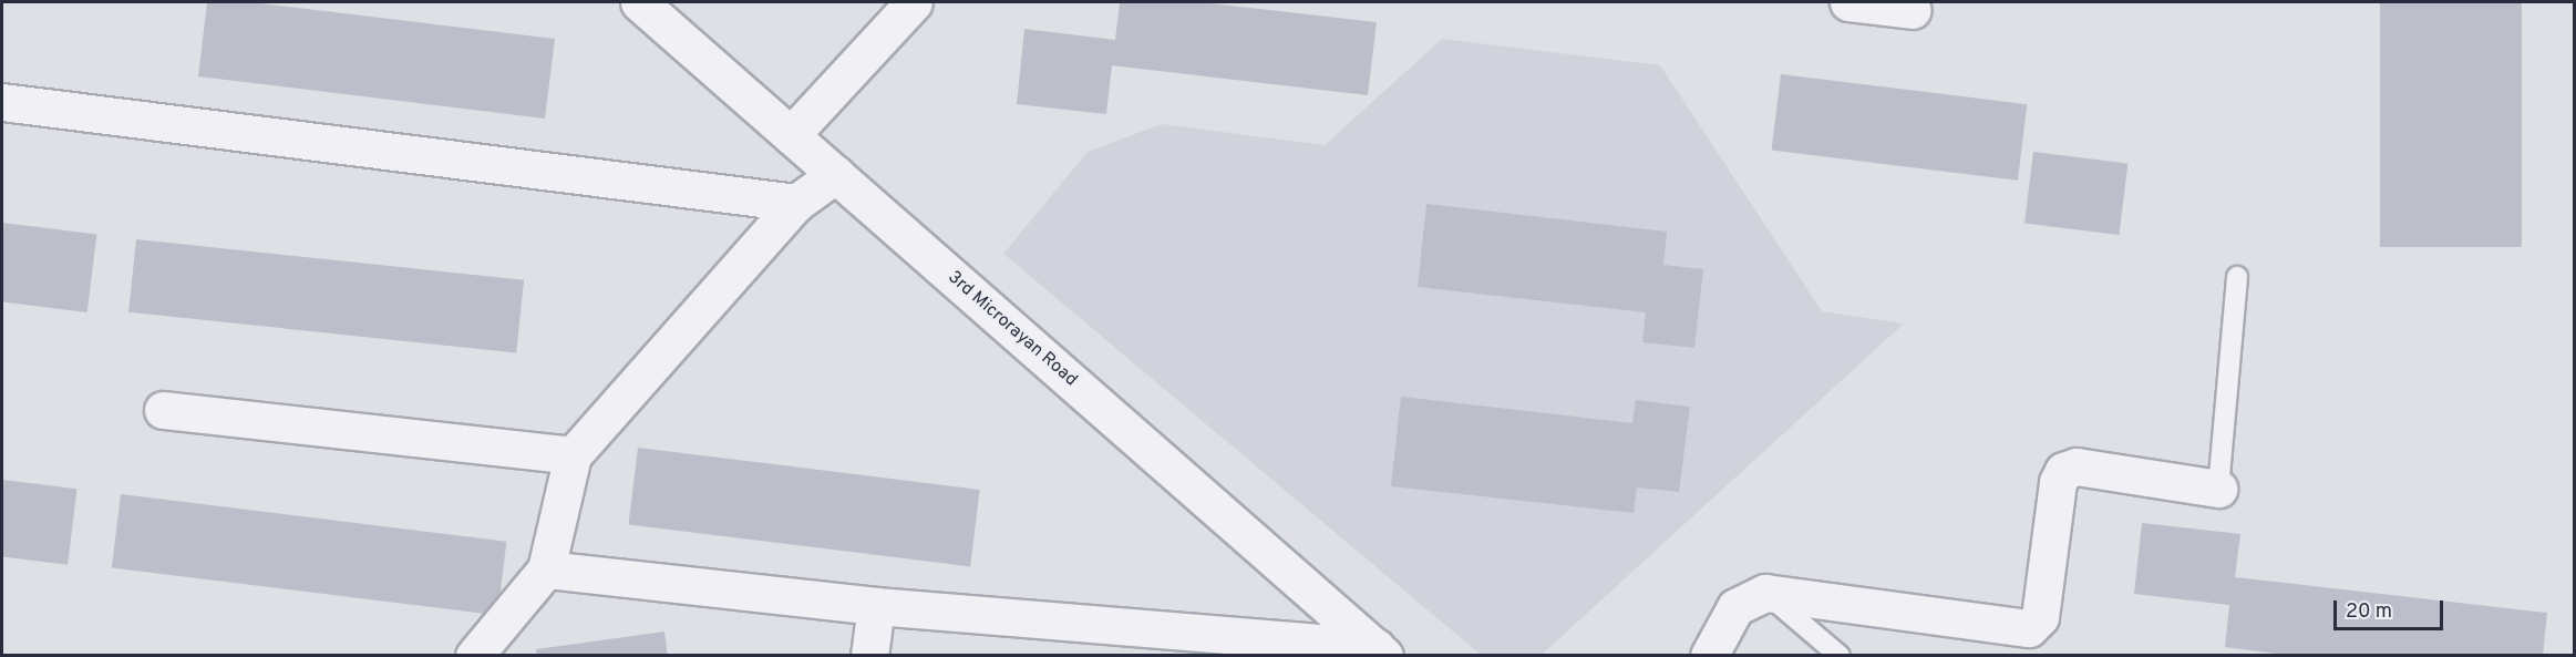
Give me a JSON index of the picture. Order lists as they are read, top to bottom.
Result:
{
  "streets": {
    "street": ["3rd Microrayan Road"]
  },
  "scale_bar": "20 m"
}
